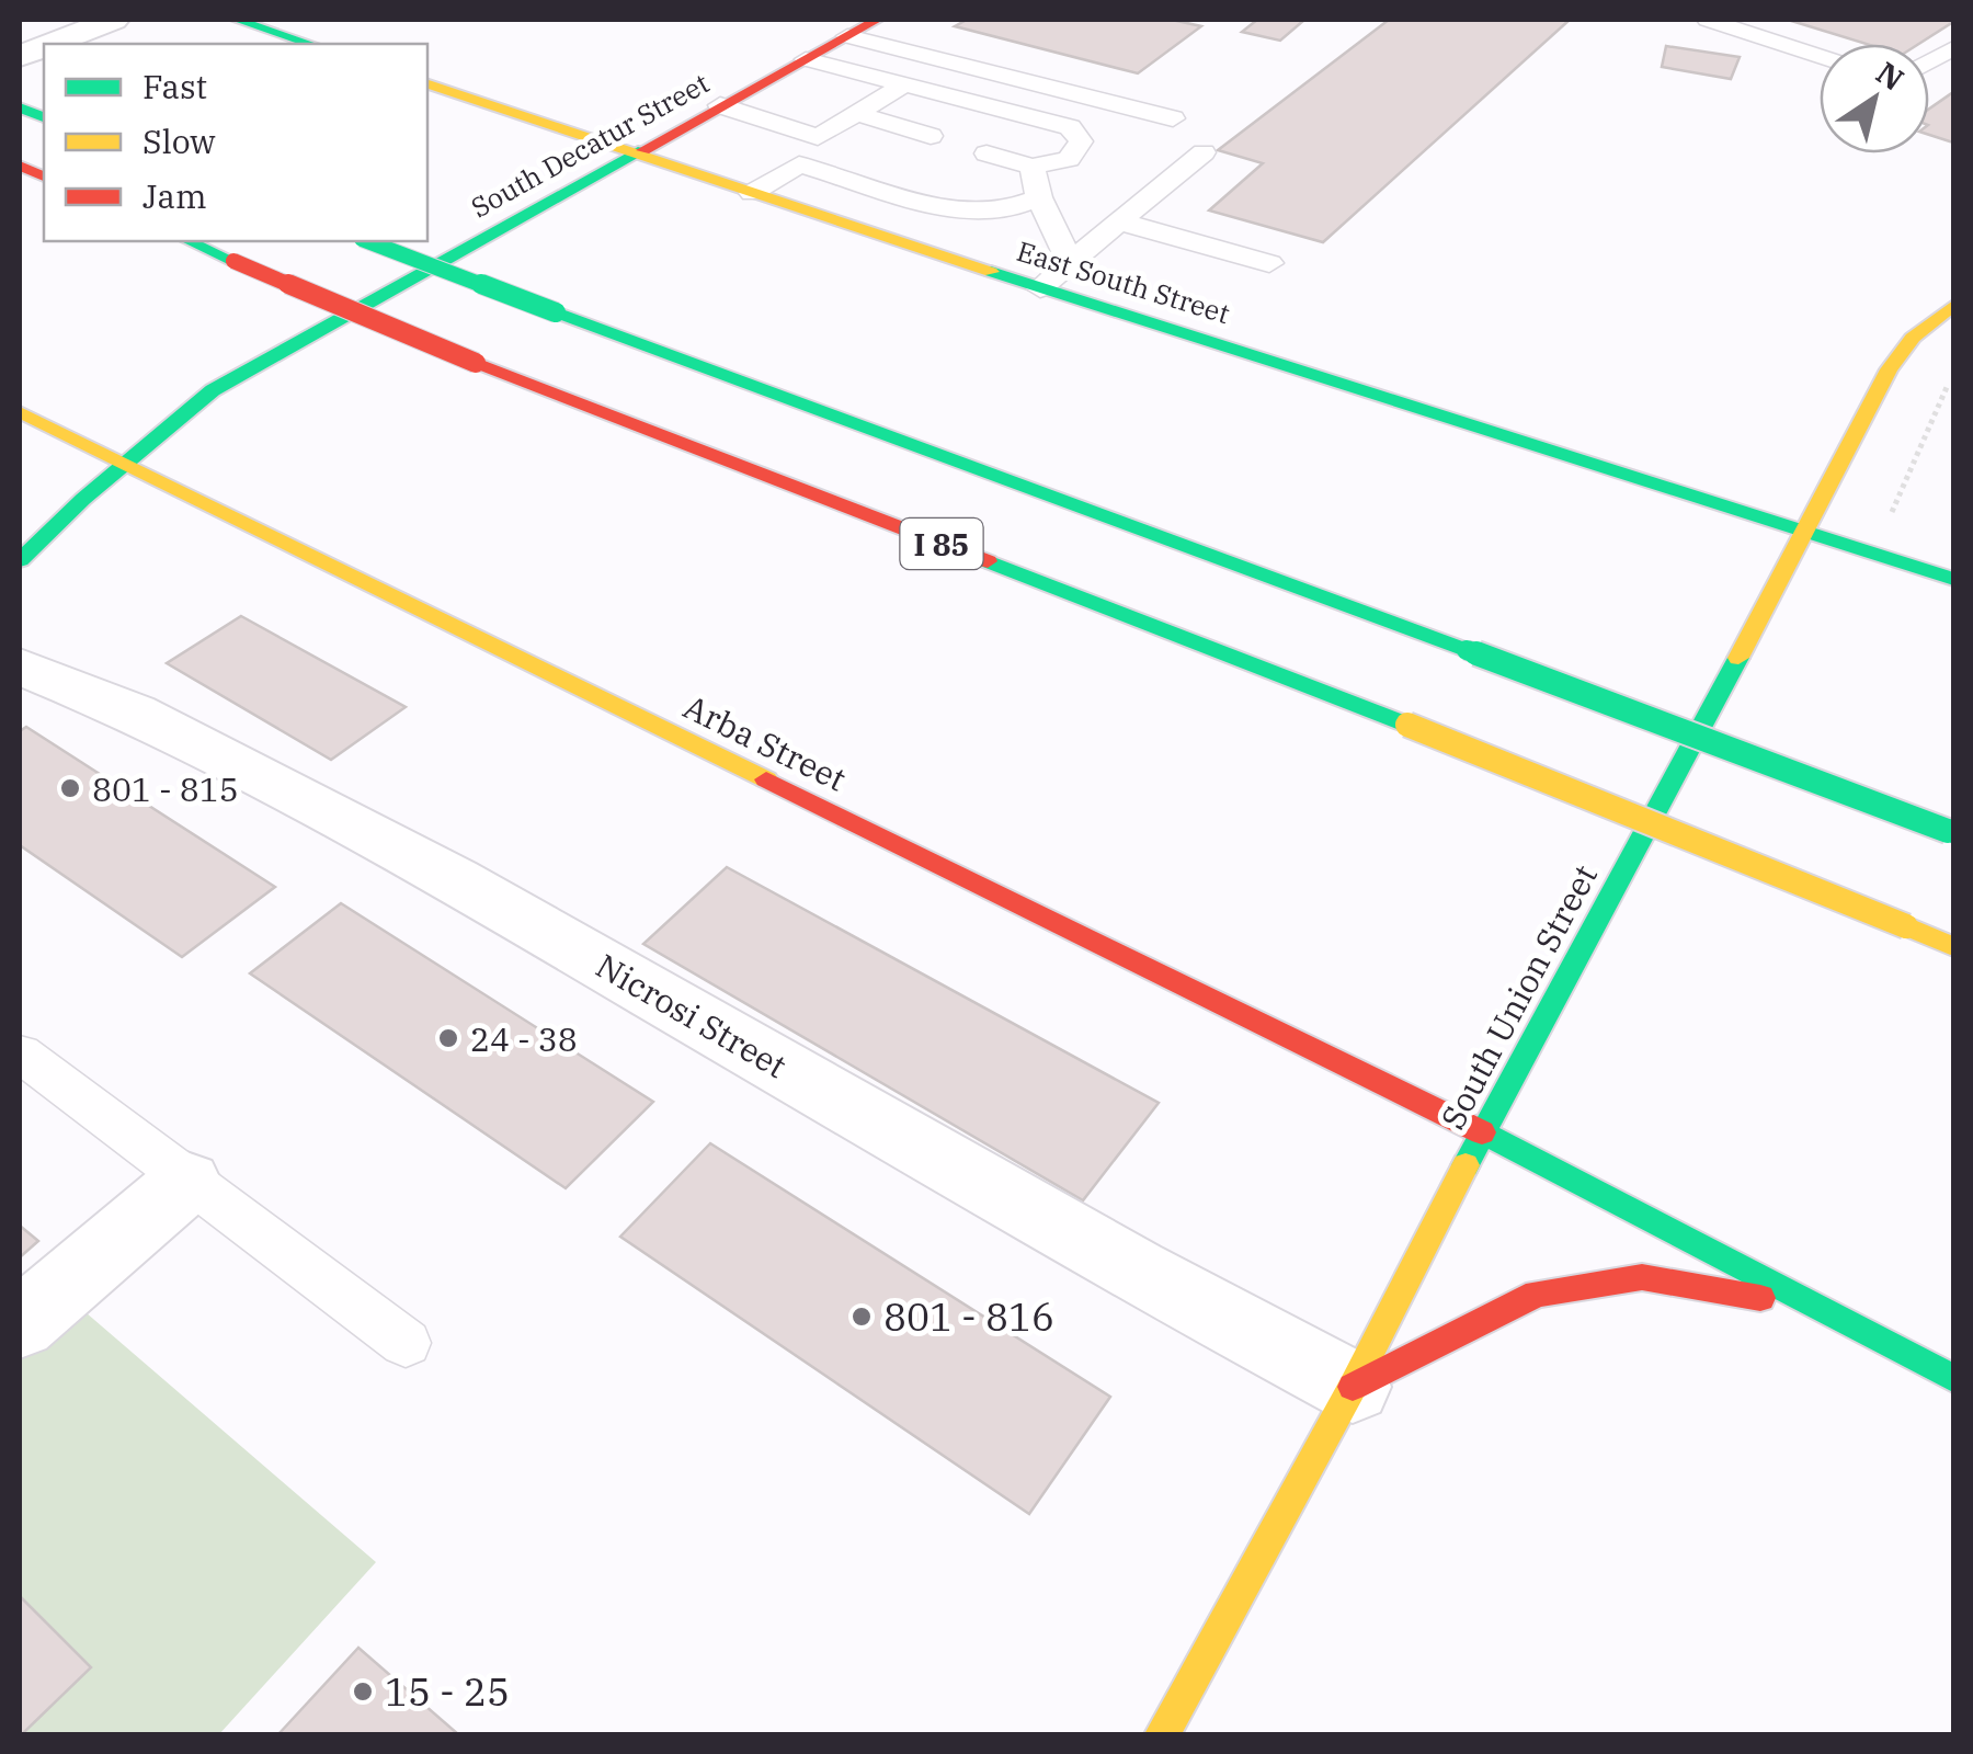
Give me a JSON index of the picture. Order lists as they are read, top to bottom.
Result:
{
  "streets": {
    "main road": [
      "South Decatur Street",
      "East South Street",
      "I 85",
      "Arba Street",
      "South Union Street"
    ],
    "street": ["Nicrosi Street"]
  },
  "crossings": [
    ["South Decatur Street", "East South Street"],
    ["South Decatur Street", "Arba Street"],
    ["East South Street", "South Union Street"],
    ["Arba Street", "South Union Street"],
    ["South Union Street", "Nicrosi Street"]
  ],
  "places": [
    "801 - 815",
    "24 - 38",
    "801 - 816",
    "15 - 25"
  ],
  "legend": ["Fast", "Slow", "Jam"],
  "north": "top right"
}
